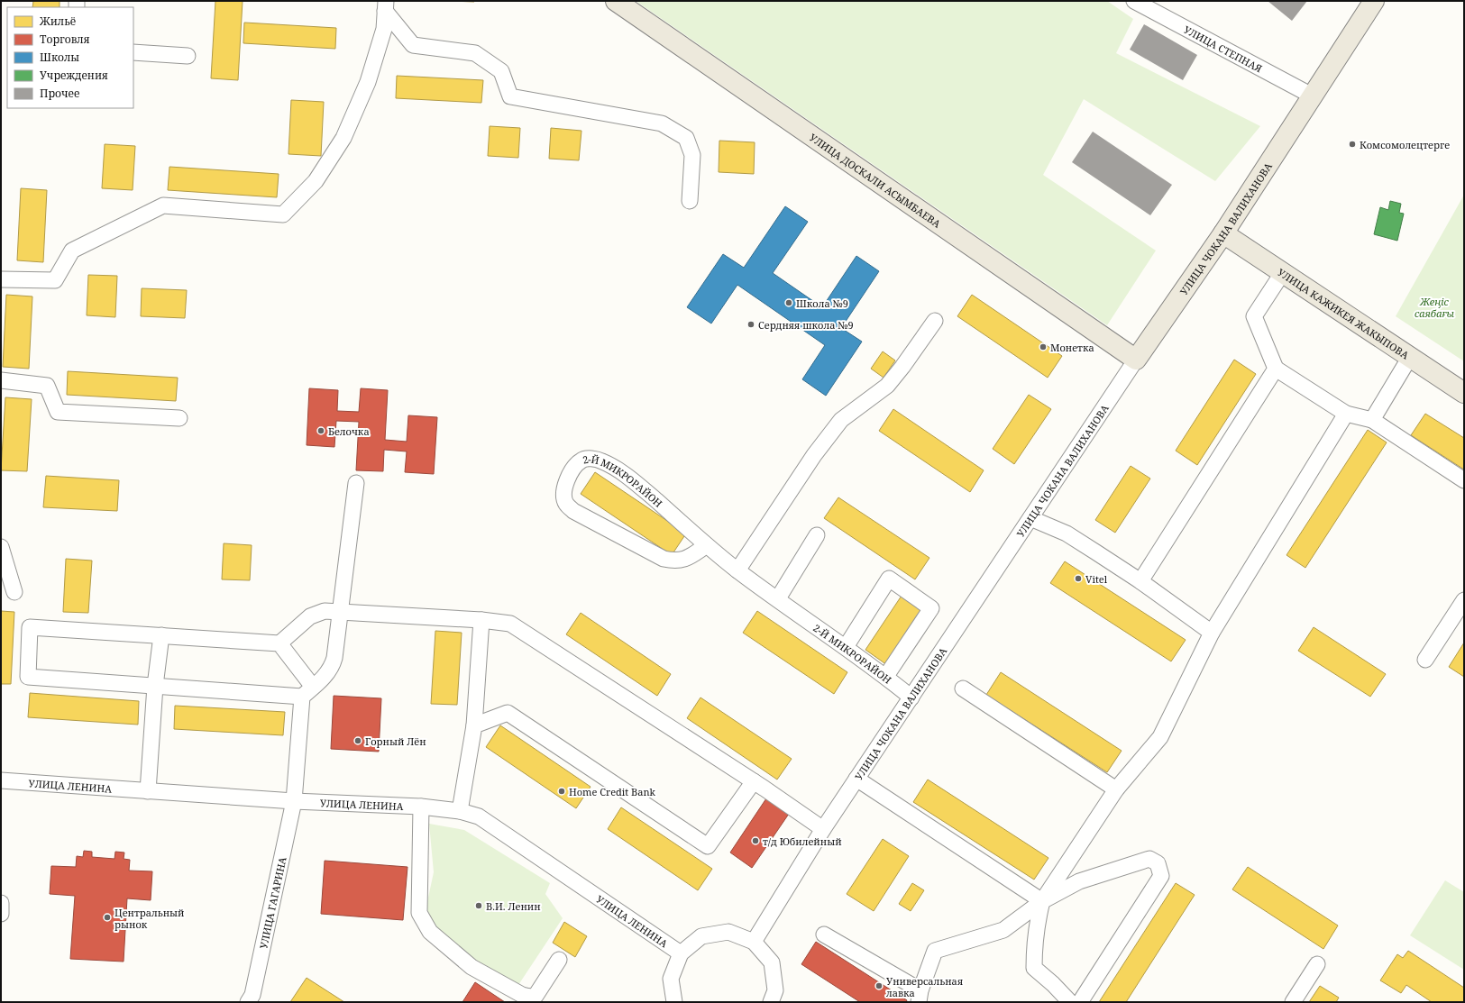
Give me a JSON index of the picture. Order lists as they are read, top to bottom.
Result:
{
  "streets": {
    "main road": ["УЛИЦА ДОСКАЛИ АСЫМБАЕВА", "УЛИЦА ЧОКАНА ВАЛИХАНОВА", "УЛИЦА КАЖИКЕЯ ЖАКЫПОВА"],
    "street": [
      "УЛИЦА СТЕПНАЯ",
      "2-Й МИКРОРАЙОН",
      "УЛИЦА ЛЕНИНА",
      "УЛИЦА ГАГАРИНА"
    ]
  },
  "crossings": [
    ["УЛИЦА СТЕПНАЯ", "УЛИЦА ЧОКАНА ВАЛИХАНОВА"],
    ["УЛИЦА ДОСКАЛИ АСЫМБАЕВА", "УЛИЦА ЧОКАНА ВАЛИХАНОВА"],
    ["УЛИЦА ЧОКАНА ВАЛИХАНОВА", "УЛИЦА КАЖИКЕЯ ЖАКЫПОВА"],
    ["УЛИЦА ЧОКАНА ВАЛИХАНОВА", "2-Й МИКРОРАЙОН"],
    ["УЛИЦА ЛЕНИНА", "УЛИЦА ГАГАРИНА"]
  ],
  "parks": ["Жеңіс саябағы"],
  "places": [
    "Комсомолецтерге",
    "Школа №9",
    "Сердняя школа №9",
    "Монетка",
    "Белочка",
    "Vitel",
    "Горный Лён",
    "Home Credit Bank",
    "т/д Юбилейный",
    "В.И. Ленин",
    "Центральный рынок",
    "Универсальная лавка"
  ],
  "legend": [
    "Жильё",
    "Торговля",
    "Школы",
    "Учреждения",
    "Прочее"
  ]
}
